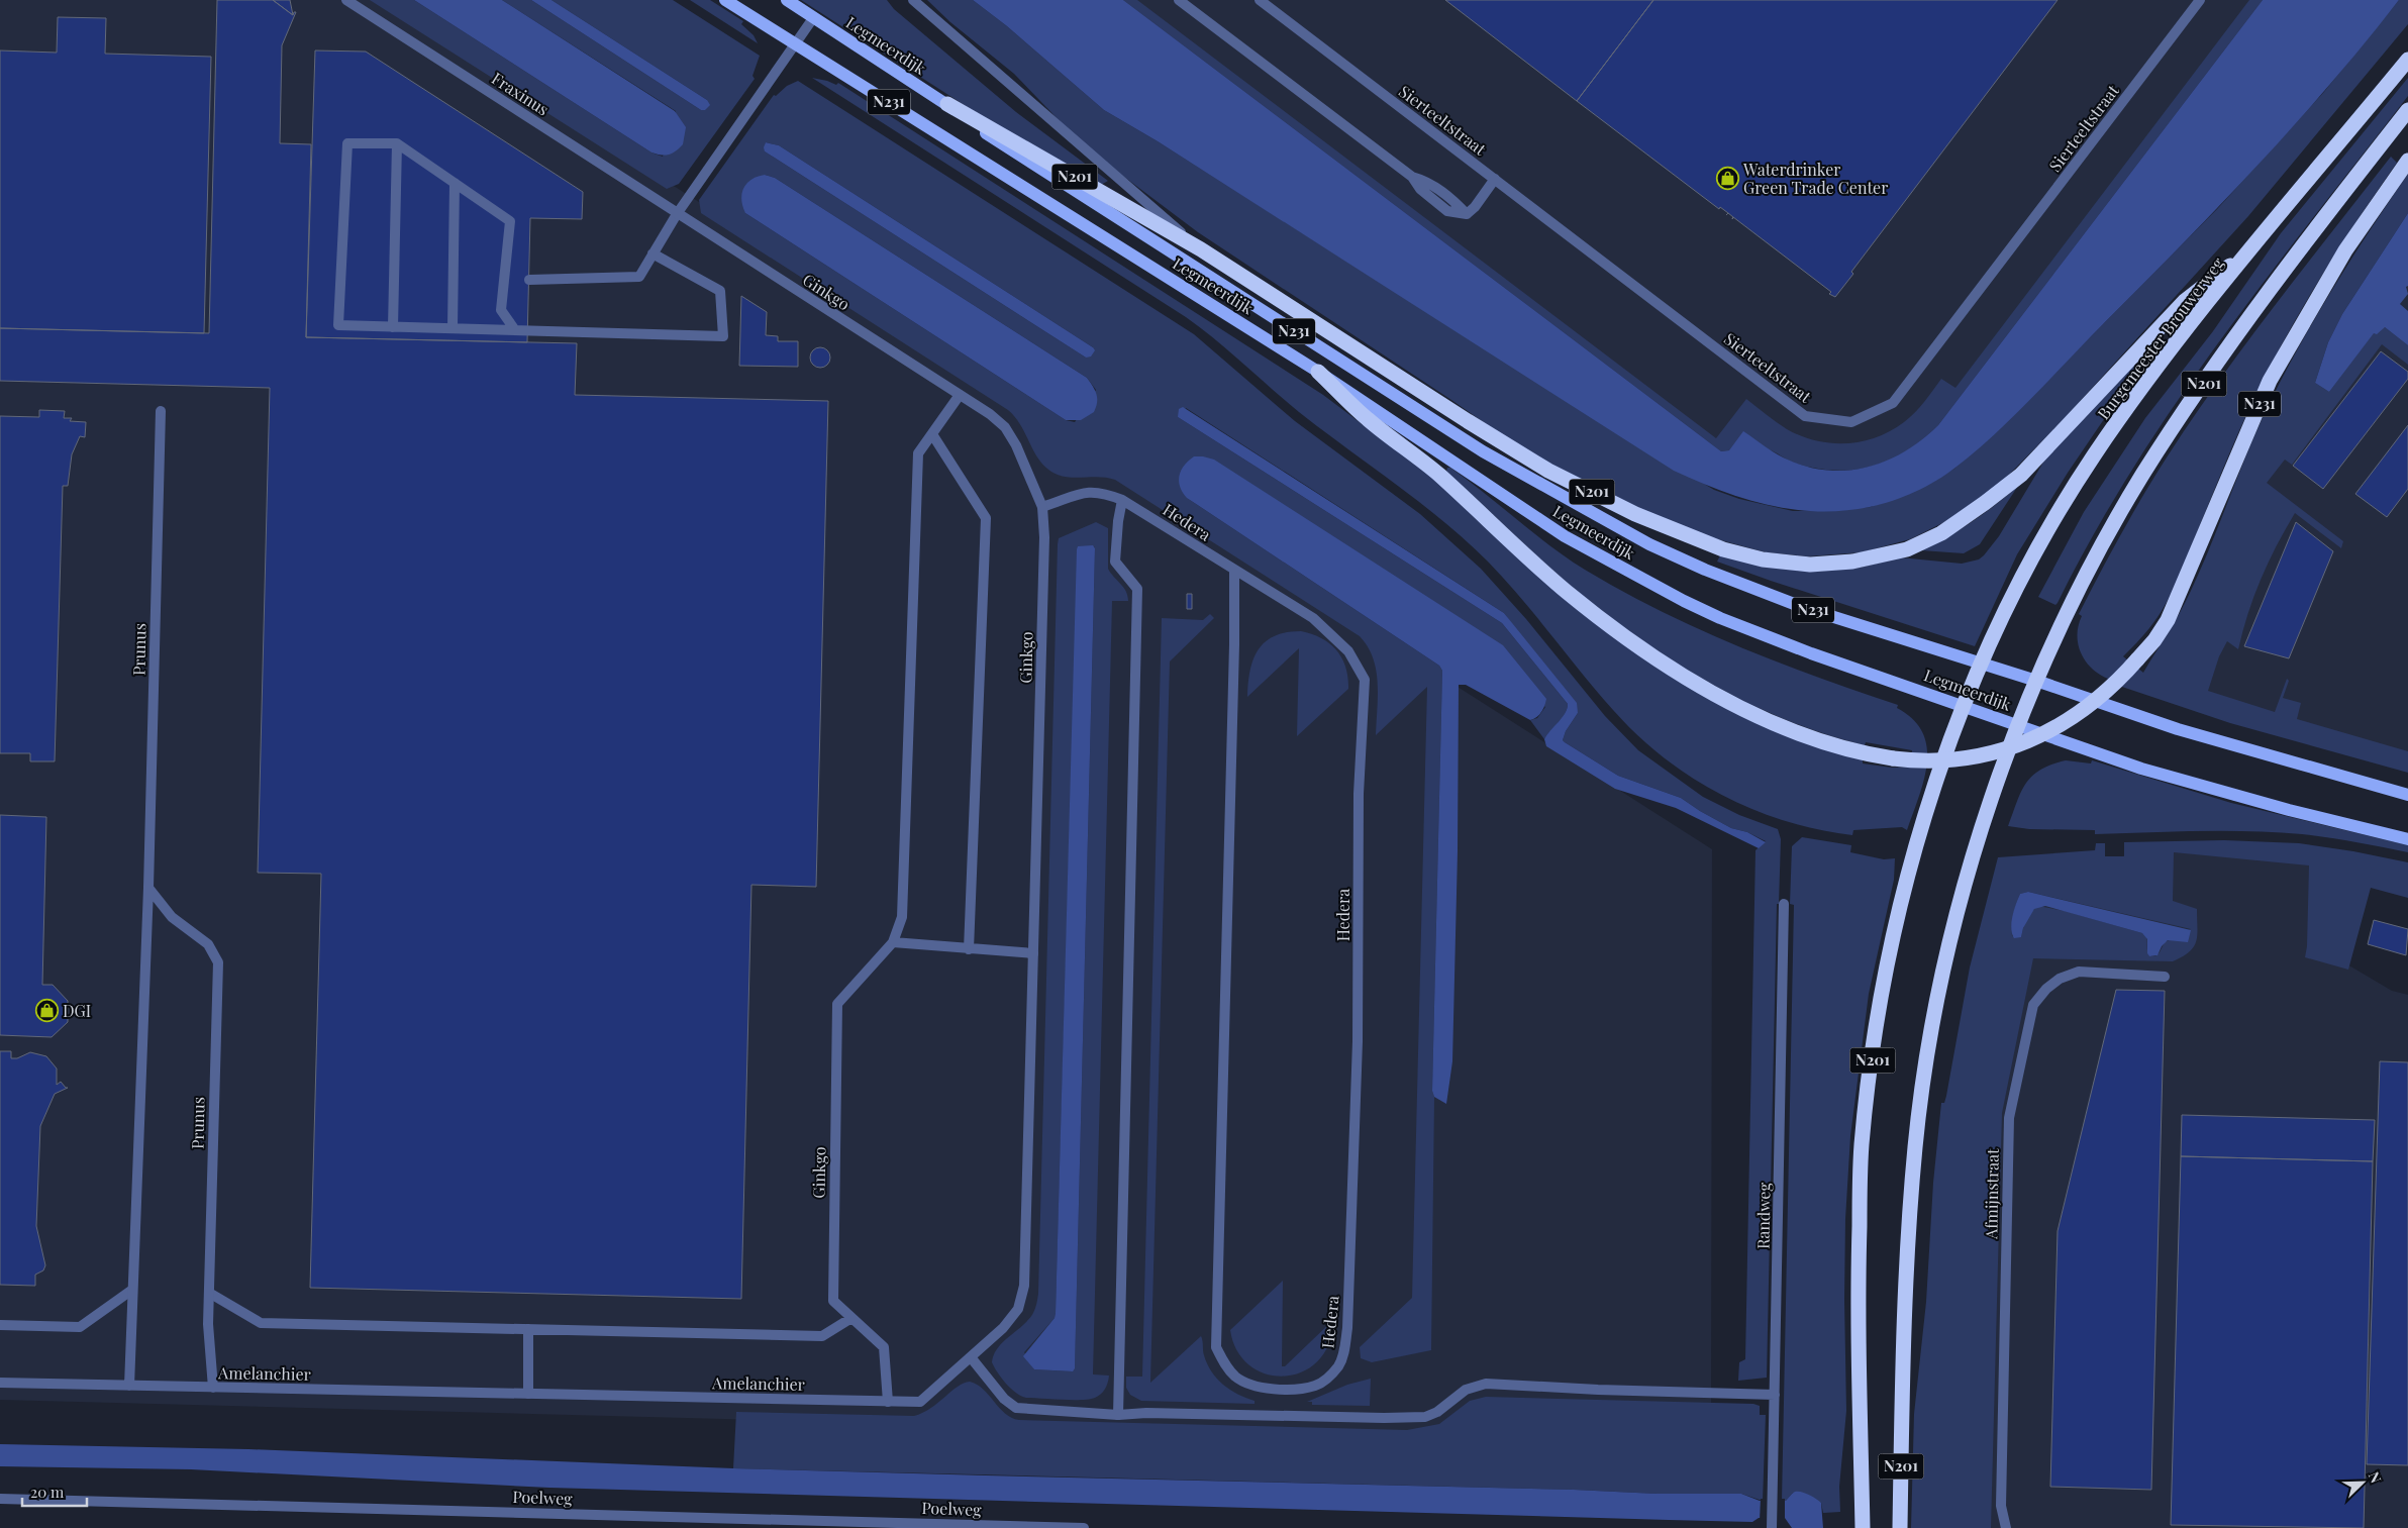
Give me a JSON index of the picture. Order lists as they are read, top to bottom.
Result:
{
  "streets": {
    "highway": ["N231", "N201", "Burgemeester Brouwerweg"],
    "main road": ["Legmeerdijk"],
    "street": [
      "Fraxinus",
      "Sierteeltstraat",
      "Ginkgo",
      "Hedera",
      "Prunus",
      "Afmijnstraat",
      "Randweg",
      "Amelanchier",
      "Poelweg"
    ]
  },
  "crossings": [
    ["Legmeerdijk", "N231"],
    ["Legmeerdijk", "N201"],
    ["Legmeerdijk", "Burgemeester Brouwerweg"],
    ["Fraxinus", "Ginkgo"],
    ["N201", "Burgemeester Brouwerweg"],
    ["Ginkgo", "Hedera"],
    ["Ginkgo", "Amelanchier"],
    ["Prunus", "Amelanchier"]
  ],
  "places": {
    "shop": ["Waterdrinker Green Trade Center", "DGI"]
  },
  "scale_bar": "20 m",
  "north": "top right"
}
